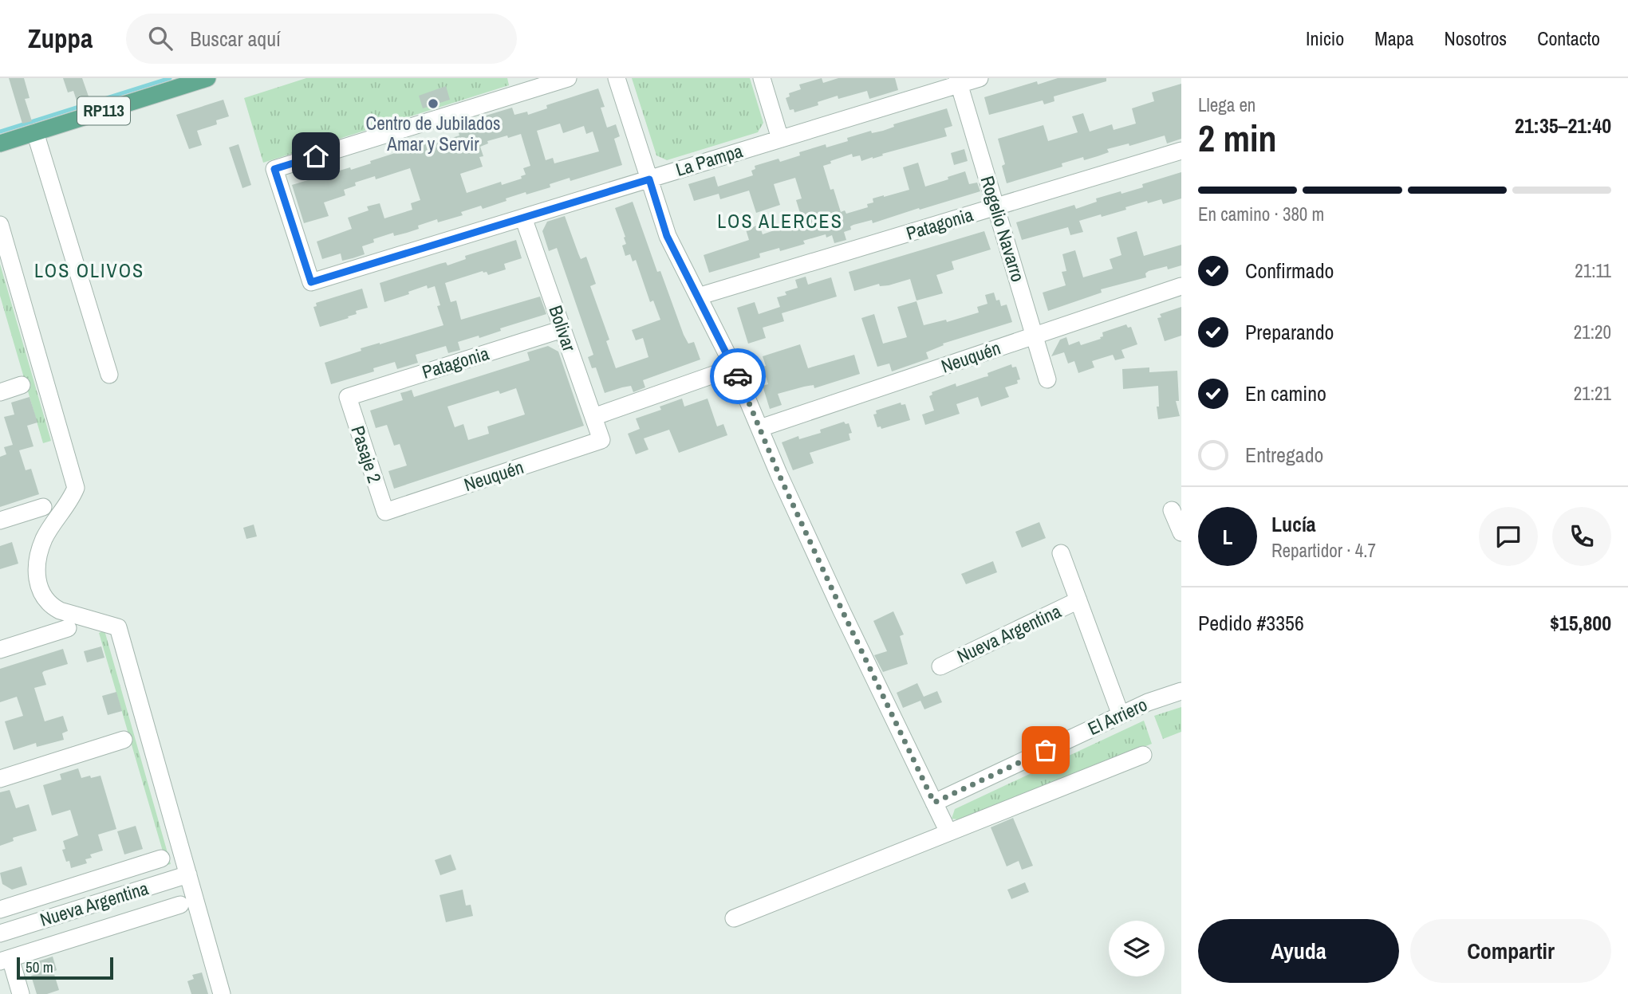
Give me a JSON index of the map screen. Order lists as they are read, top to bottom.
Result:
{
  "streets": {
    "main road": ["RP113"],
    "street": [
      "La Pampa",
      "Patagonia",
      "Rogelio Navarro",
      "Bolivar",
      "Neuquén",
      "Pasaje 2",
      "Nueva Argentina",
      "El Arriero"
    ]
  },
  "crossings": [
    ["La Pampa", "Rogelio Navarro"],
    ["La Pampa", "Bolivar"],
    ["Patagonia", "Rogelio Navarro"],
    ["Patagonia", "Bolivar"],
    ["Patagonia", "Pasaje 2"],
    ["Rogelio Navarro", "Neuquén"],
    ["Bolivar", "Neuquén"],
    ["Neuquén", "Pasaje 2"]
  ],
  "districts": ["LOS ALERCES", "LOS OLIVOS"],
  "places": ["Centro de Jubilados Amar y Servir"],
  "scale_bar": "50 m",
  "page": {
    "header": "Zuppa",
    "search": "Buscar aquí",
    "nav": [
      "Inicio",
      "Mapa",
      "Nosotros",
      "Contacto"
    ],
    "heading": ["2 min", "Llega en", "21:35–21:40"],
    "panel": [
      "Lucía",
      "Repartidor · 4.7",
      "Pedido #3356",
      "$15,800"
    ],
    "bar": "En camino · 380 m",
    "list": [
      ["Confirmado", "21:11"],
      ["Preparando", "21:20"],
      ["En camino", "21:21"],
      "Entregado"
    ],
    "round": "L",
    "buttons": ["Ayuda", "Compartir"],
    "scale": "50 m"
  }
}
